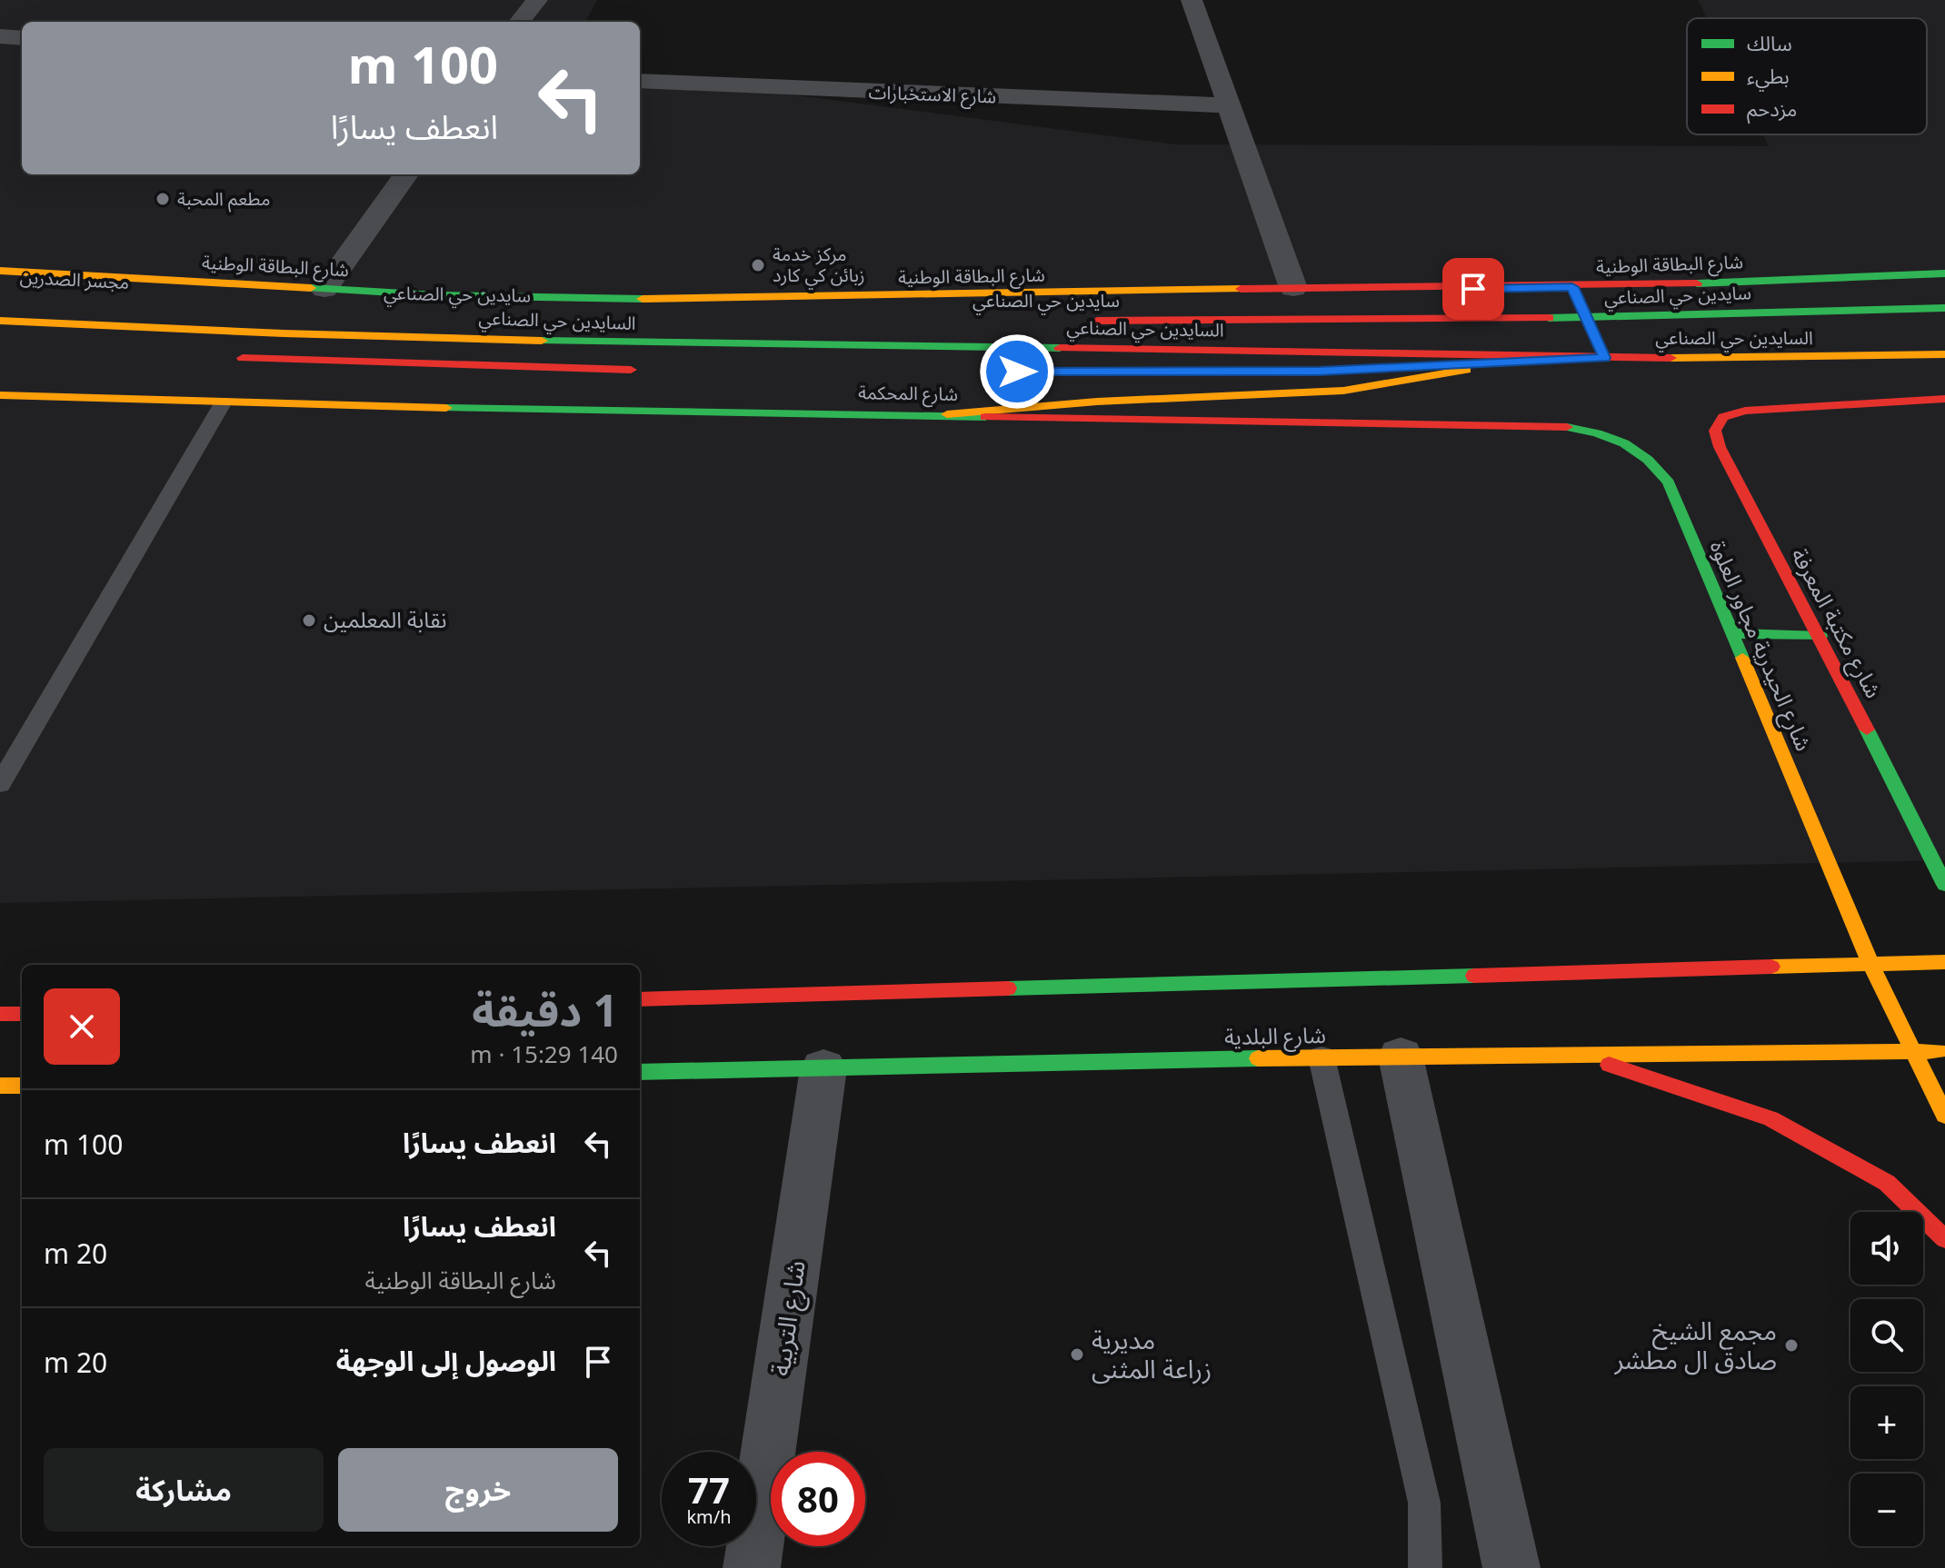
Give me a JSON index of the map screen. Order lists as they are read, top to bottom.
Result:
{
  "streets": {
    "main road": [
      "شارع البطاقة الوطنية",
      "سايدين حي الصناعي",
      "السايدين حي الصناعي",
      "شارع المحكمة",
      "شارع مكتبة المعرفة",
      "شارع الحيدرية مجاور العلوة",
      "شارع البلدية"
    ],
    "street": ["شارع الاستخبارات", "شارع التربية"]
  },
  "crossings": [
    ["شارع المحكمة", "شارع الحيدرية مجاور العلوة"],
    ["شارع الحيدرية مجاور العلوة", "شارع البلدية"],
    ["شارع البلدية", "شارع التربية"]
  ],
  "places": [
    "مطعم المحبة",
    "مركز خدمة زبائن كي كارد",
    "نقابة المعلمين",
    "مجمع الشيخ صادق ال مطشر",
    "مديرية زراعة المثنى"
  ],
  "legend": ["سالك", "بطيء", "مزدحم"],
  "page": {
    "turn": ["100 m", "انعطف يسارًا"],
    "heading": ["1 دقيقة", "140 m · 15:29"],
    "list": [
      {
        "name": "انعطف يسارًا",
        "value": "100 m"
      },
      {
        "name": "انعطف يسارًا",
        "note": "شارع البطاقة الوطنية",
        "value": "20 m"
      },
      {
        "name": "الوصول إلى الوجهة",
        "value": "20 m"
      }
    ],
    "map_buttons": ["+", "−"],
    "buttons": ["خروج", "مشاركة"],
    "speed": "77 km/h",
    "limit": "80"
  }
}
